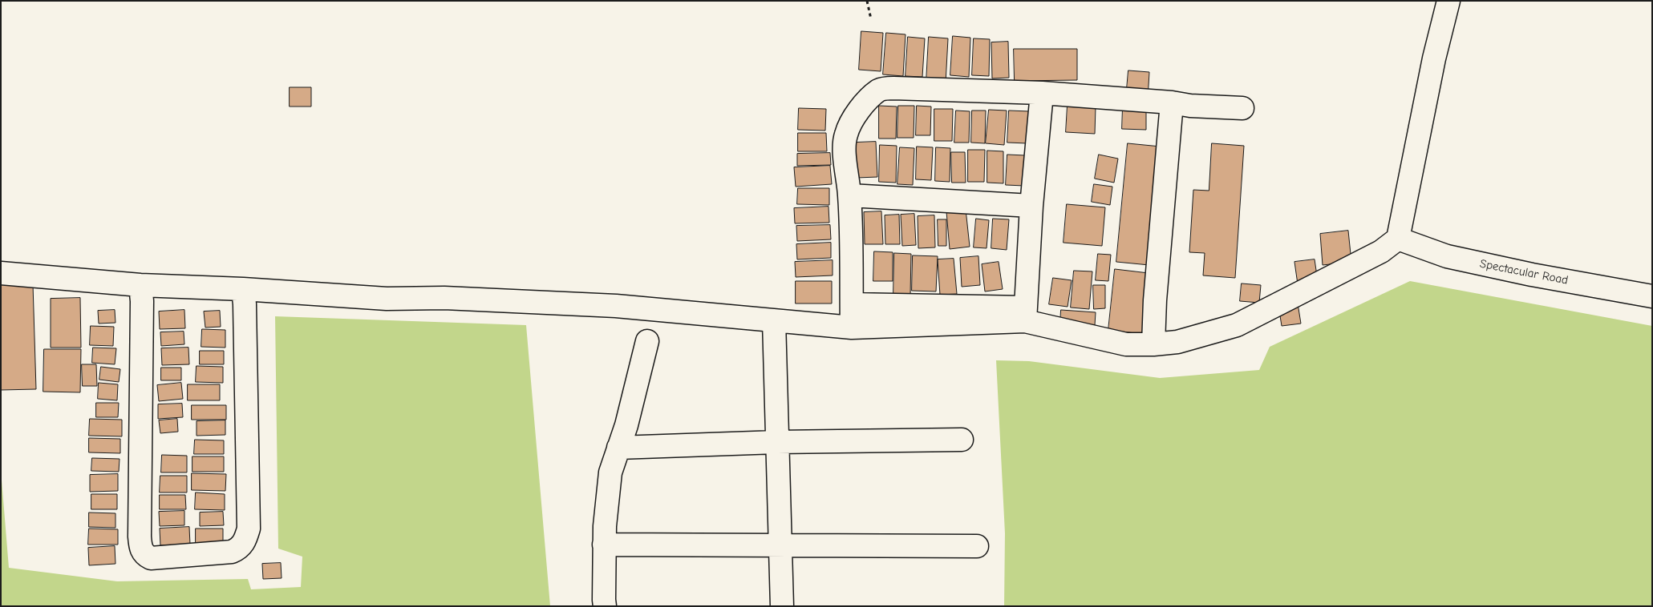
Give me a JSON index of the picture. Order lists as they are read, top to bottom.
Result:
{
  "streets": {
    "street": ["Spectacular Road"]
  }
}
